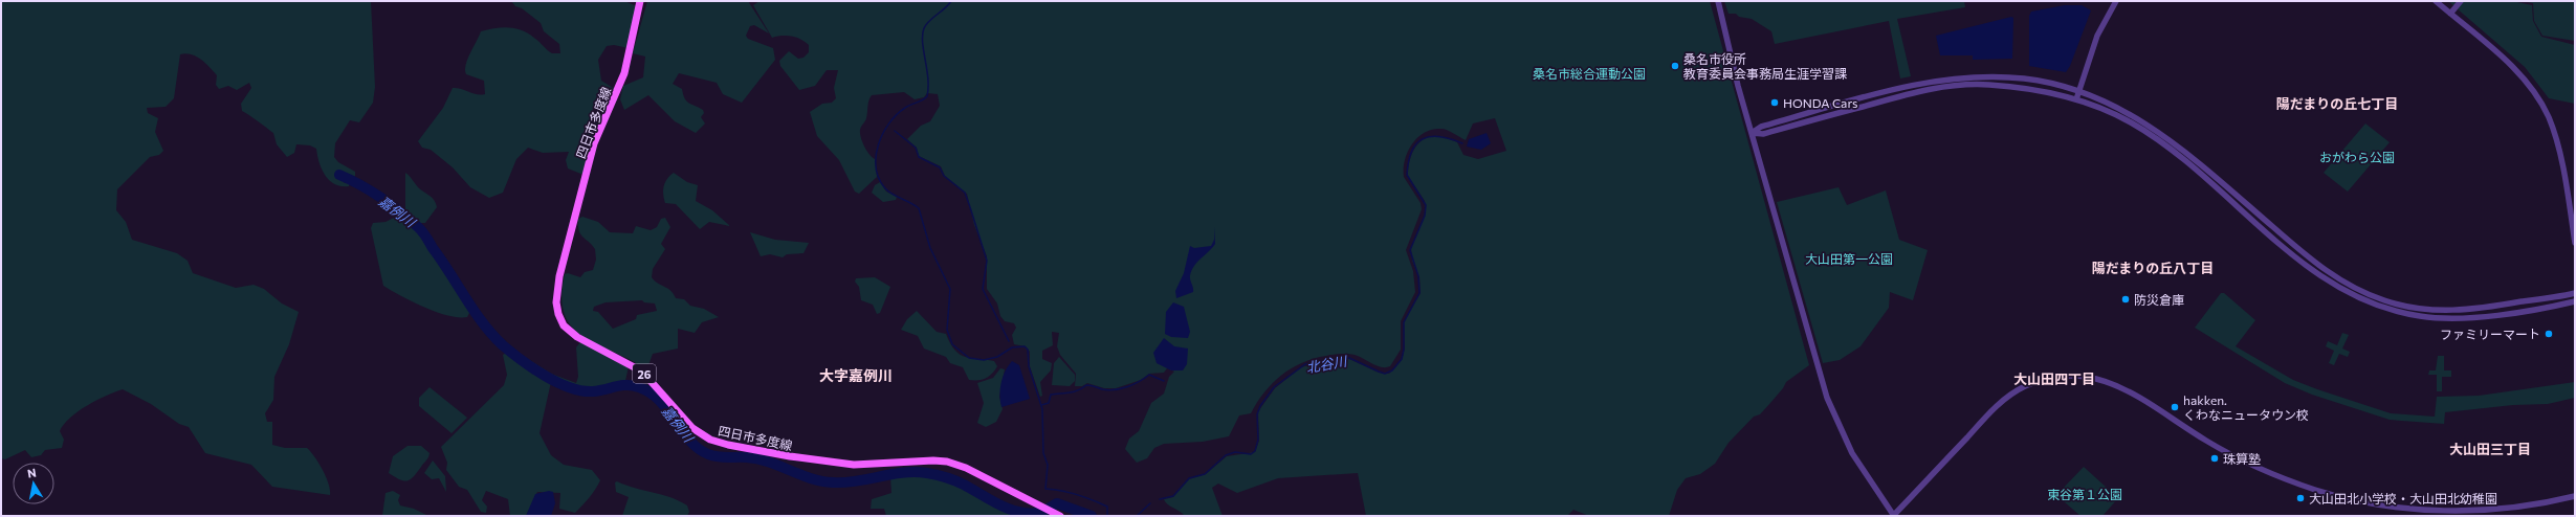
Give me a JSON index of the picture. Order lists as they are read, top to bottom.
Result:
{
  "streets": {
    "main road": ["四日市多度線", "26"]
  },
  "districts": [
    "陽だまりの丘七丁目",
    "陽だまりの丘八丁目",
    "大字嘉例川",
    "大山田四丁目",
    "大山田三丁目"
  ],
  "water": ["嘉例川", "北谷川"],
  "parks": [
    "桑名市総合運動公園",
    "おがわら公園",
    "大山田第一公園",
    "東谷第１公園"
  ],
  "places": [
    "桑名市役所 教育委員会事務局生涯学習課",
    "HONDA Cars",
    "防災倉庫",
    "ファミリーマート",
    "hakken. くわなニュータウン校",
    "珠算塾",
    "大山田北小学校・大山田北幼稚園"
  ],
  "north": "top"
}
